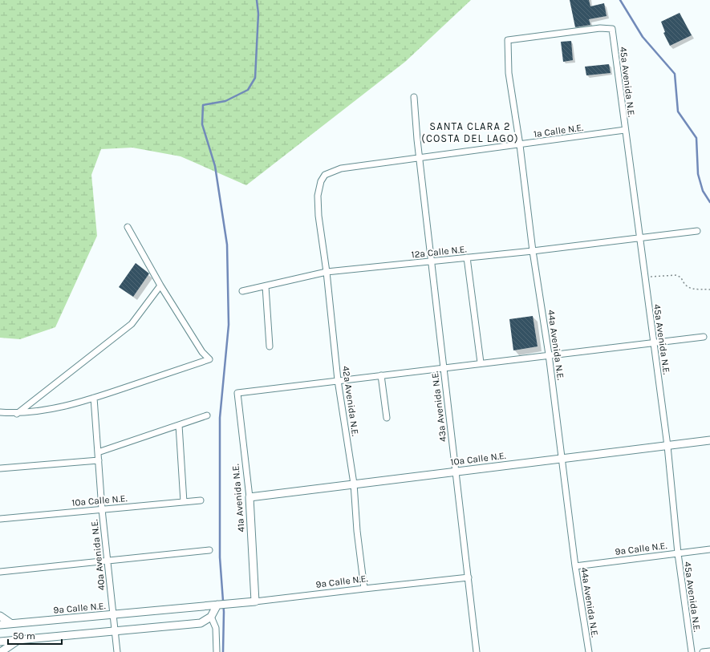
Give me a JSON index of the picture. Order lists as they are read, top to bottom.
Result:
{
  "streets": {
    "street": [
      "45a Avenida N.E.",
      "1a Calle N.E.",
      "12a Calle N.E.",
      "44a Avenida N.E.",
      "42a Avenida N.E.",
      "43a Avenida N.E.",
      "10a Calle N.E.",
      "41a Avenida N.E.",
      "9a Calle N.E.",
      "40a Avenida N.E."
    ]
  },
  "crossings": [
    ["45a Avenida N.E.", "1a Calle N.E."],
    ["45a Avenida N.E.", "12a Calle N.E."],
    ["45a Avenida N.E.", "44a Avenida N.E."],
    ["45a Avenida N.E.", "10a Calle N.E."],
    ["45a Avenida N.E.", "9a Calle N.E."],
    ["1a Calle N.E.", "44a Avenida N.E."],
    ["1a Calle N.E.", "42a Avenida N.E."],
    ["1a Calle N.E.", "43a Avenida N.E."],
    ["12a Calle N.E.", "44a Avenida N.E."],
    ["12a Calle N.E.", "42a Avenida N.E."],
    ["12a Calle N.E.", "43a Avenida N.E."],
    ["44a Avenida N.E.", "10a Calle N.E."],
    ["44a Avenida N.E.", "9a Calle N.E."],
    ["42a Avenida N.E.", "10a Calle N.E."],
    ["42a Avenida N.E.", "41a Avenida N.E."],
    ["42a Avenida N.E.", "9a Calle N.E."],
    ["43a Avenida N.E.", "10a Calle N.E."],
    ["43a Avenida N.E.", "9a Calle N.E."],
    ["10a Calle N.E.", "41a Avenida N.E."],
    ["10a Calle N.E.", "40a Avenida N.E."],
    ["41a Avenida N.E.", "9a Calle N.E."],
    ["9a Calle N.E.", "40a Avenida N.E."]
  ],
  "districts": ["SANTA CLARA 2 (COSTA DEL LAGO)"],
  "scale_bar": "50 m"
}
